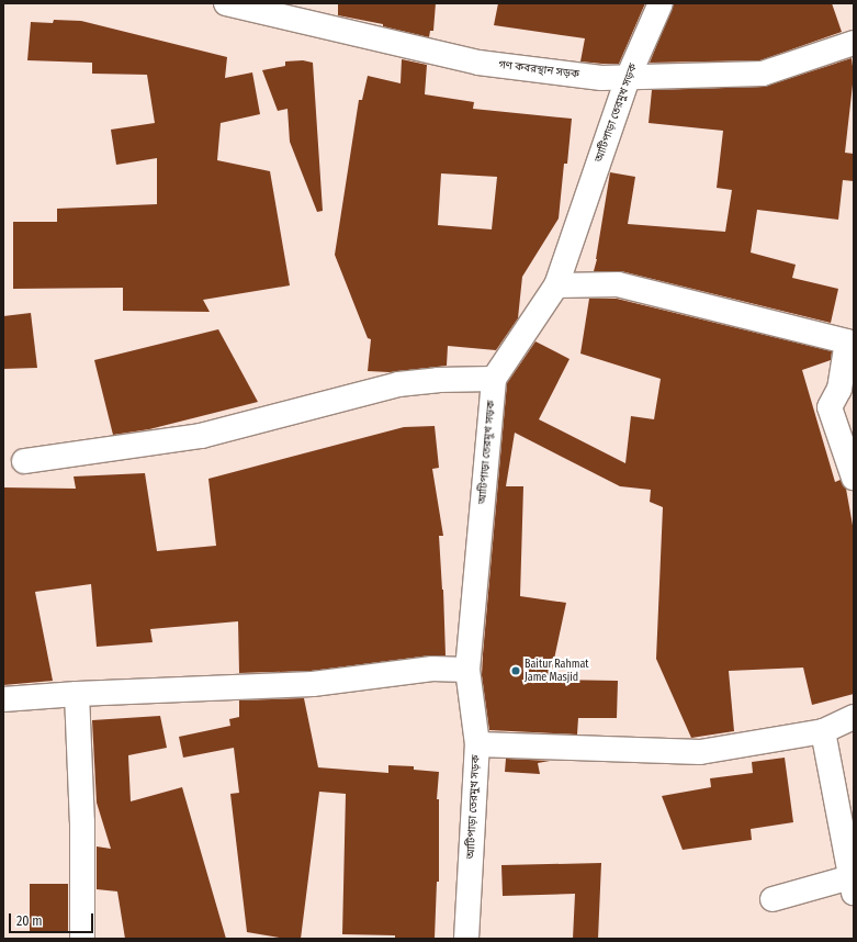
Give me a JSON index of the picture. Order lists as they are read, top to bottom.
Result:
{
  "streets": {
    "street": ["গণ কবরস্থান সড়ক", "আটিপাড়া তেরমুখ সড়ক"]
  },
  "crossings": [
    ["গণ কবরস্থান সড়ক", "আটিপাড়া তেরমুখ সড়ক"]
  ],
  "places": ["Baitur Rahmat Jame Masjid"],
  "scale_bar": "20 m"
}
